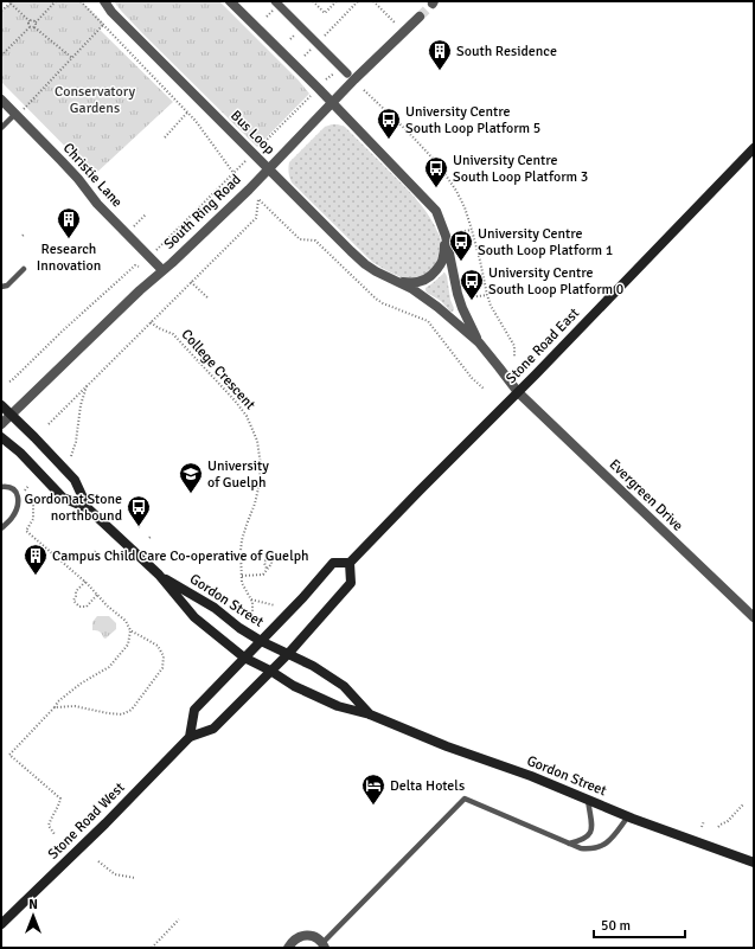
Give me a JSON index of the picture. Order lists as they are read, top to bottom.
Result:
{
  "streets": {
    "main road": ["Stone Road East", "Gordon Street", "Stone Road West"],
    "street": [
      "Bus Loop",
      "Christie Lane",
      "South Ring Road",
      "Evergreen Drive"
    ],
    "path": ["College Crescent"]
  },
  "crossings": [
    ["Bus Loop", "South Ring Road"],
    ["Bus Loop", "Stone Road East"],
    ["Bus Loop", "Evergreen Drive"],
    ["Christie Lane", "South Ring Road"],
    ["South Ring Road", "Gordon Street"],
    ["Stone Road East", "Evergreen Drive"],
    ["Gordon Street", "Stone Road West"]
  ],
  "parks": ["Conservatory Gardens"],
  "places": {
    "building": ["South Residence", "Research Innovation", "Campus Child Care Co-operative of Guelph"],
    "bus stop": [
      "University Centre South Loop Platform 5",
      "University Centre South Loop Platform 3",
      "University Centre South Loop Platform 1",
      "University Centre South Loop Platform 0",
      "Gordon at Stone northbound"
    ],
    "school or university": ["University of Guelph"],
    "hotel": ["Delta Hotels"]
  },
  "scale_bar": "50 m",
  "north": "top"
}
